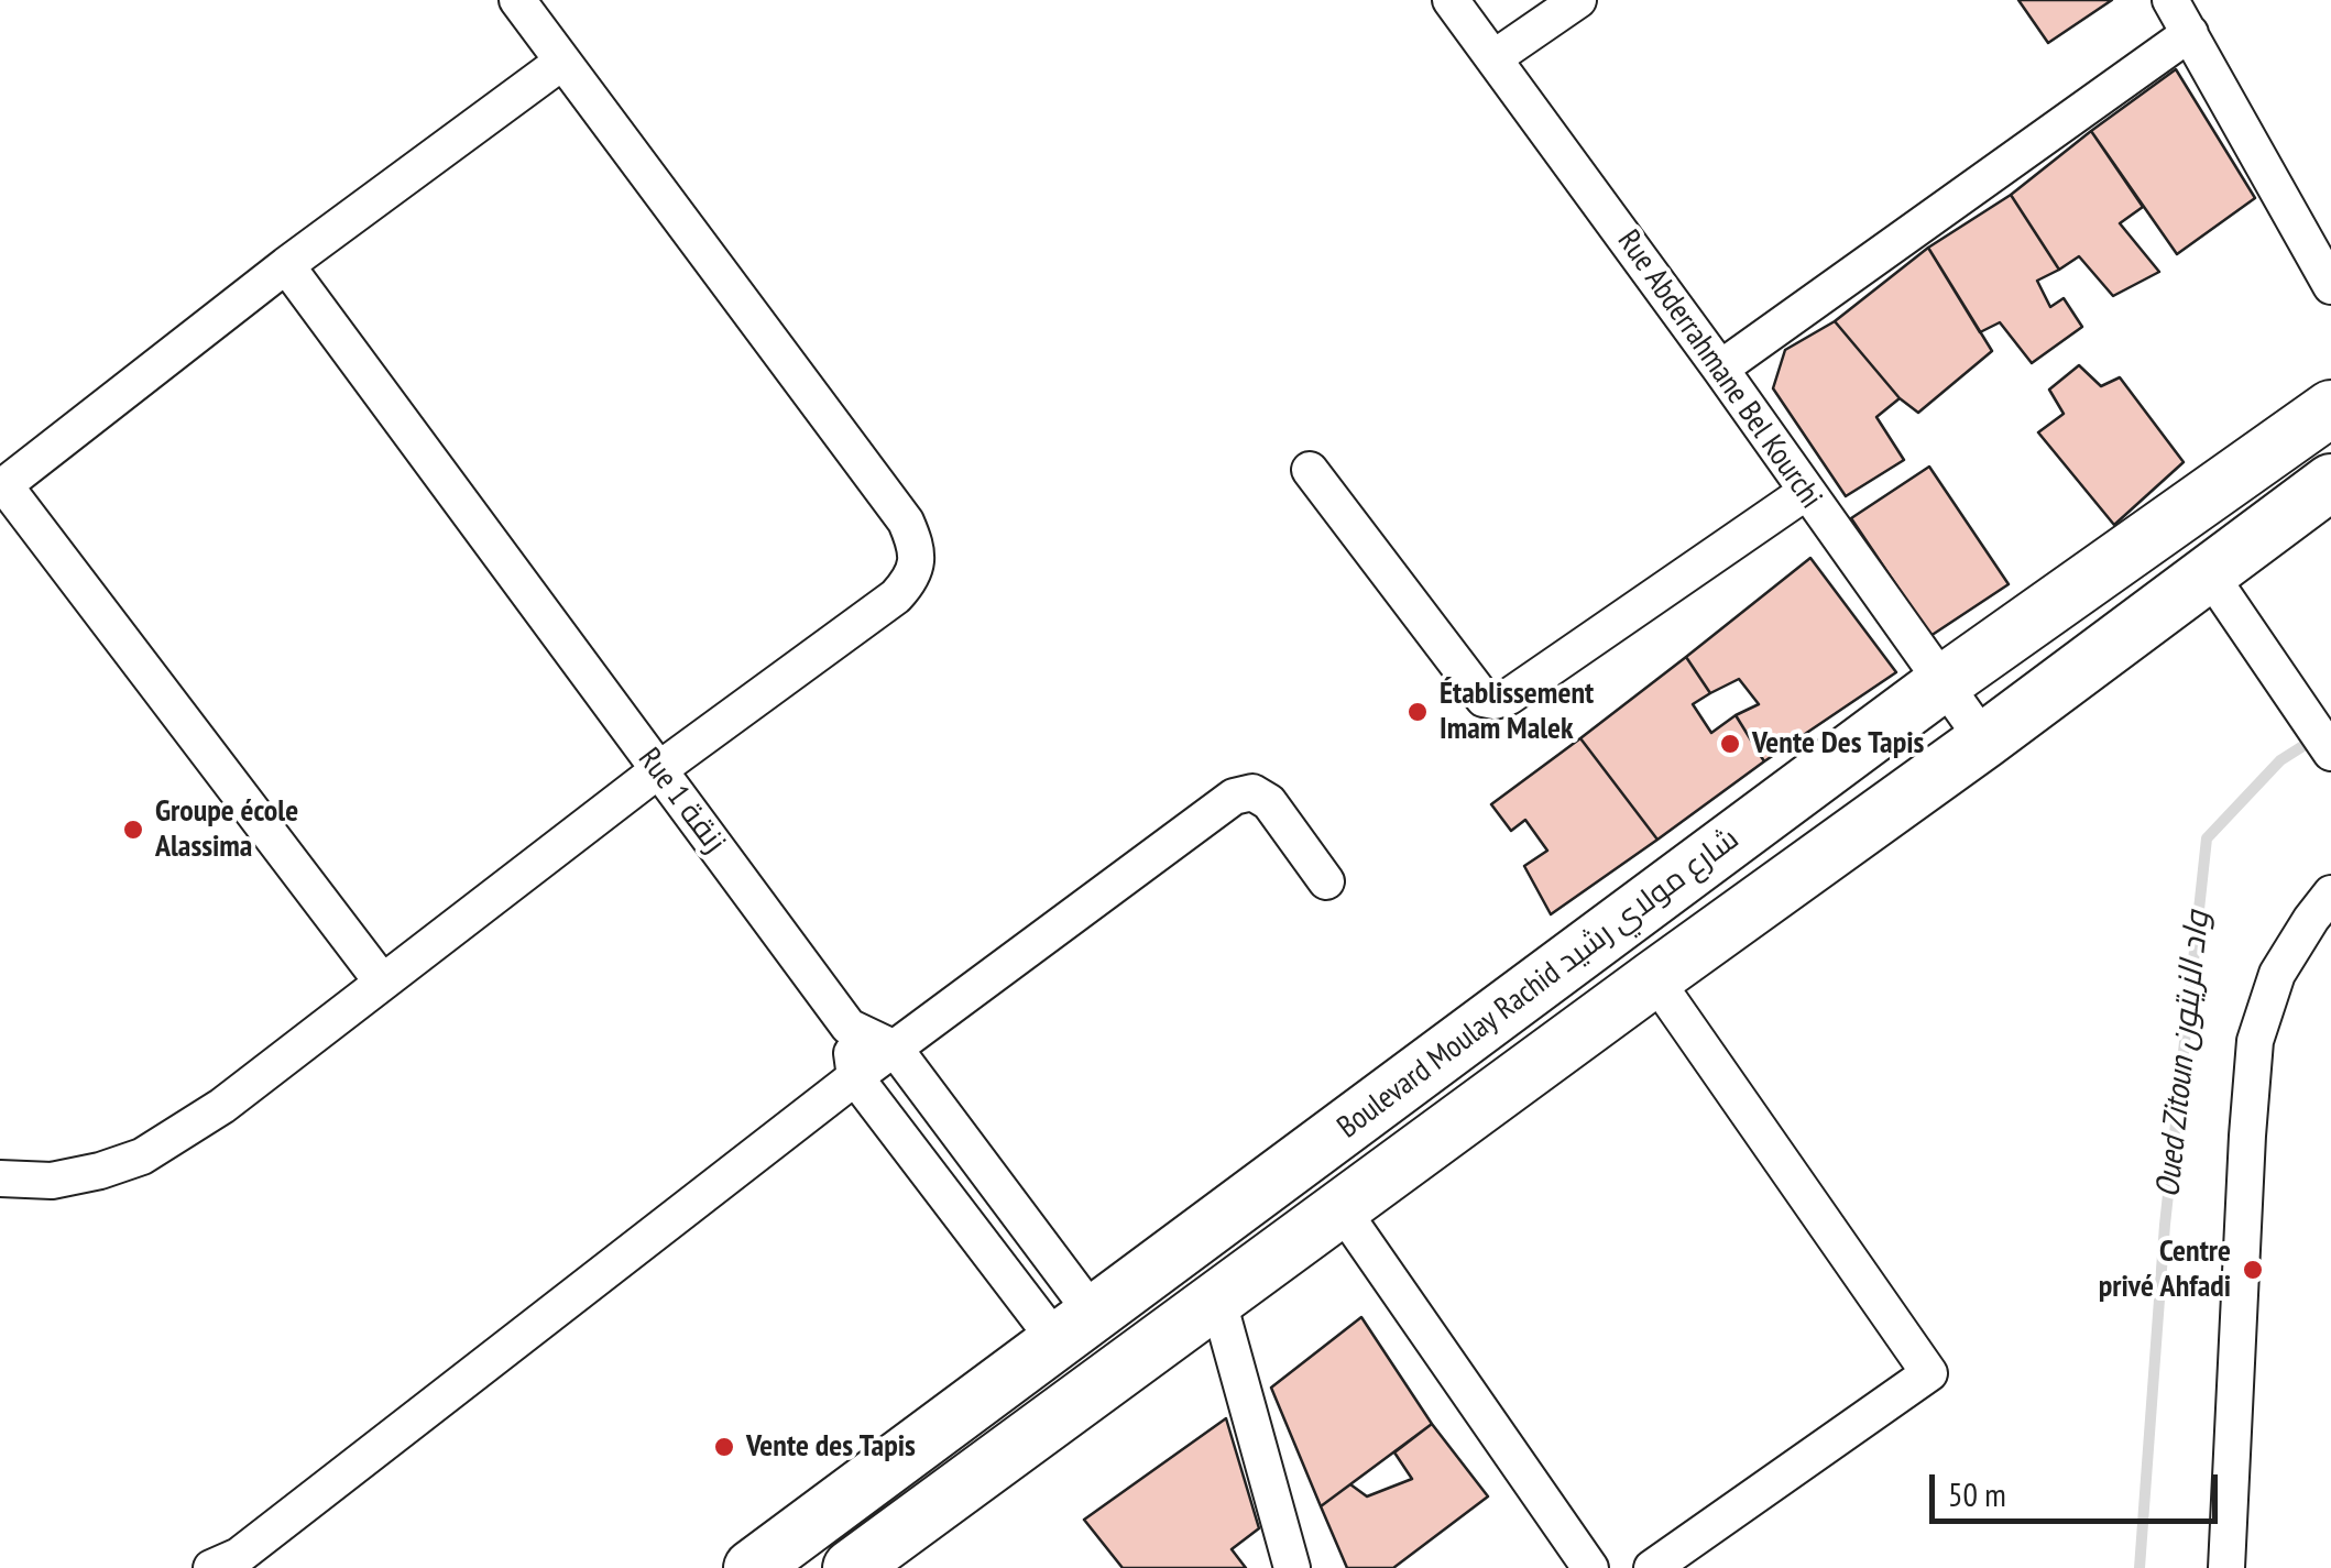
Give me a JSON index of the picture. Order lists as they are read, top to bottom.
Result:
{
  "streets": {
    "main road": ["Boulevard Moulay Rachid شارع مولاي رشيد"],
    "street": ["Rue Abderrahmane Bel Kourchi", "Rue 1 زنقة"]
  },
  "crossings": [
    ["Rue Abderrahmane Bel Kourchi", "Boulevard Moulay Rachid شارع مولاي رشيد"],
    ["Rue 1 زنقة", "Boulevard Moulay Rachid شارع مولاي رشيد"]
  ],
  "water": ["Oued Zitoun واد الزيتون"],
  "places": [
    "Établissement Imam Malek",
    "Vente Des Tapis",
    "Groupe école Alassima",
    "Centre privé Ahfadi",
    "Vente des Tapis"
  ],
  "scale_bar": "50 m"
}
